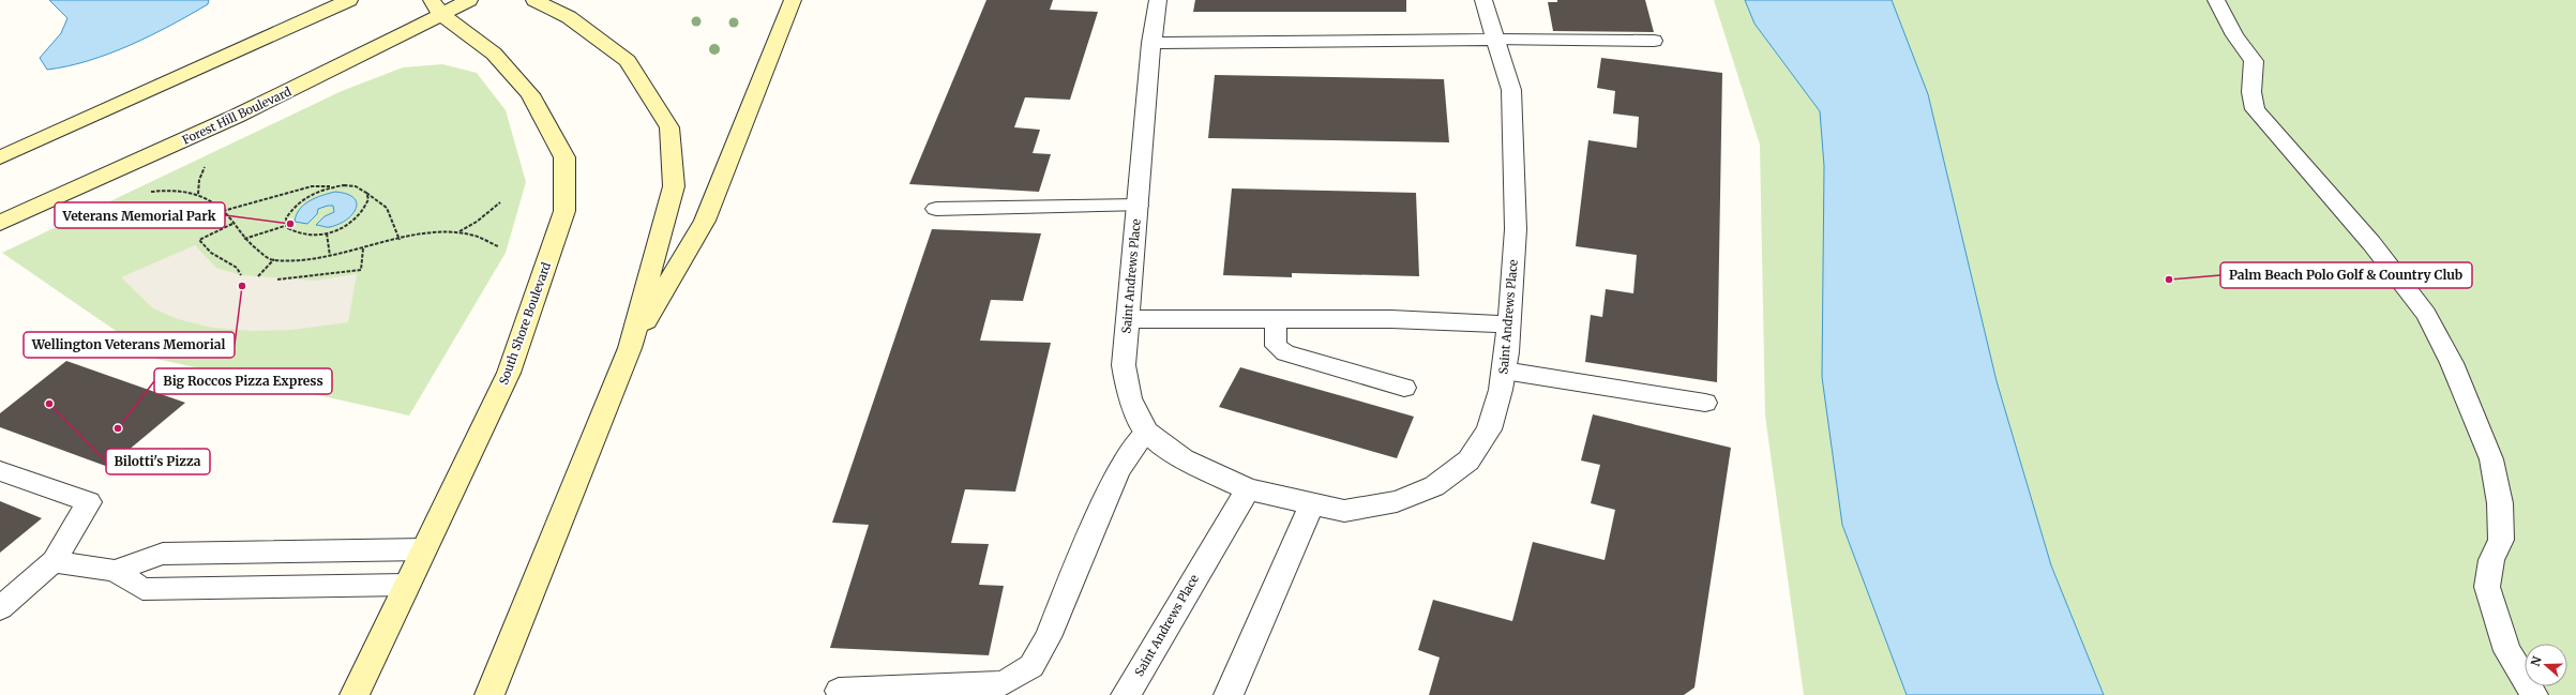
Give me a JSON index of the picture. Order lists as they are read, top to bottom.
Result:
{
  "streets": {
    "street": ["Forest Hill Boulevard", "Saint Andrews Place", "South Shore Boulevard"]
  },
  "crossings": [
    ["Forest Hill Boulevard", "South Shore Boulevard"]
  ],
  "places": [
    "Veterans Memorial Park",
    "Palm Beach Polo Golf & Country Club",
    "Wellington Veterans Memorial",
    "Bilotti's Pizza",
    "Big Roccos Pizza Express"
  ],
  "north": "left"
}
